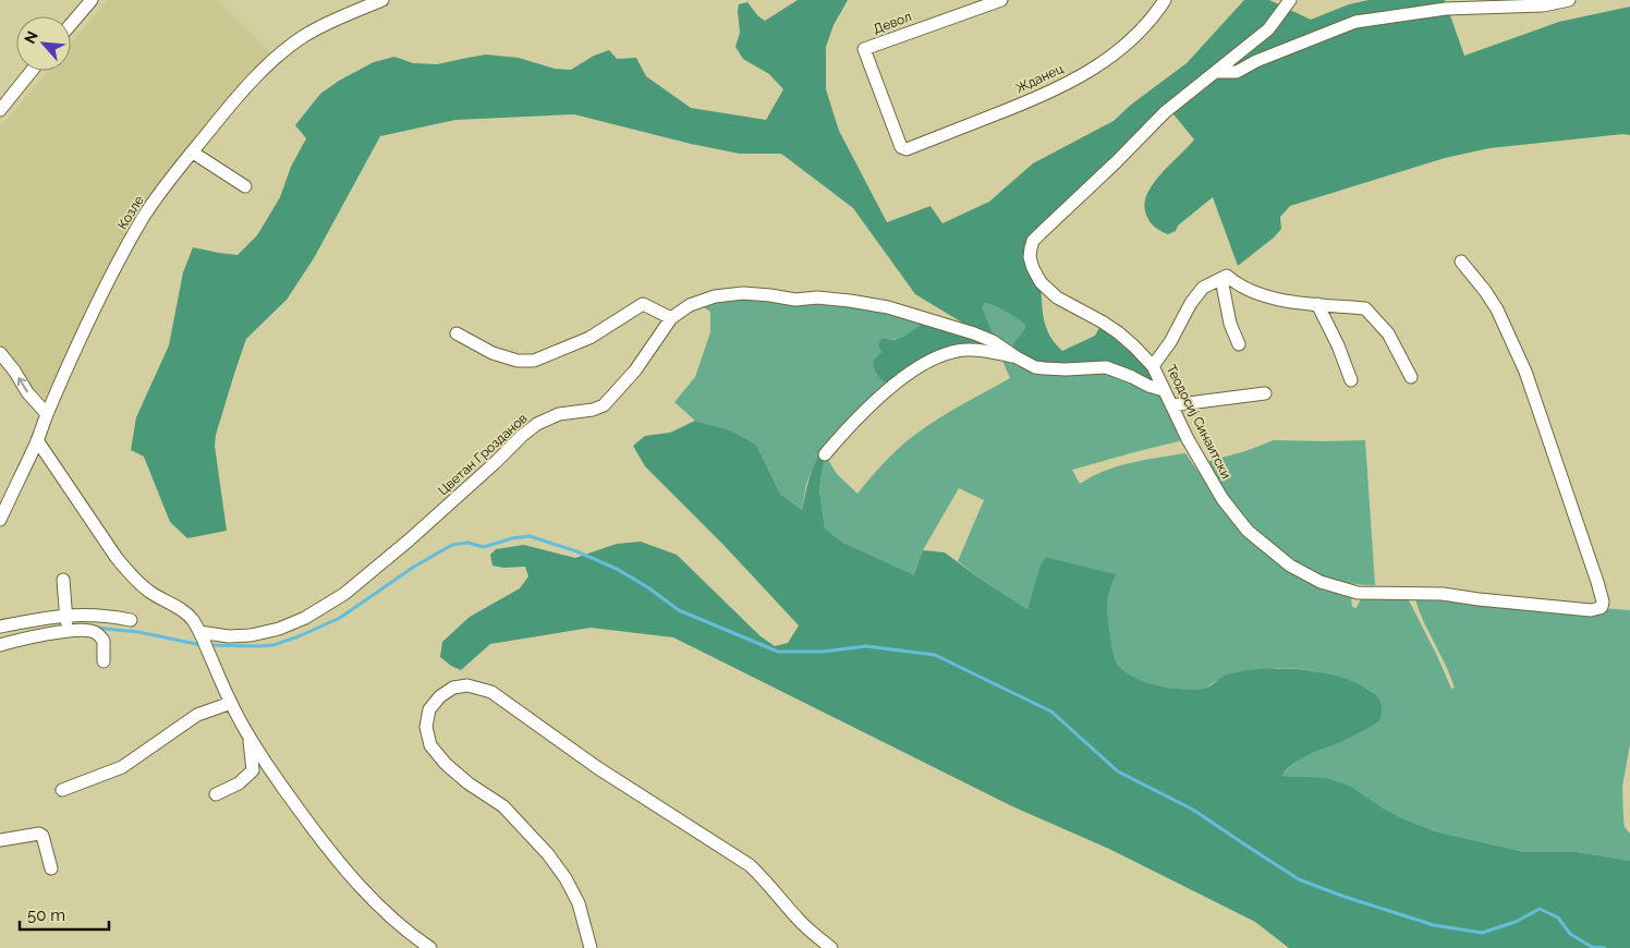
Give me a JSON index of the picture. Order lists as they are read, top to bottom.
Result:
{
  "streets": {
    "street": [
      "Девол",
      "Жданец",
      "Козле",
      "Теодосиј Синаитски",
      "Цветан Грозданов"
    ]
  },
  "crossings": [
    ["Девол", "Жданец"]
  ],
  "scale_bar": "50 m",
  "north": "top left"
}
